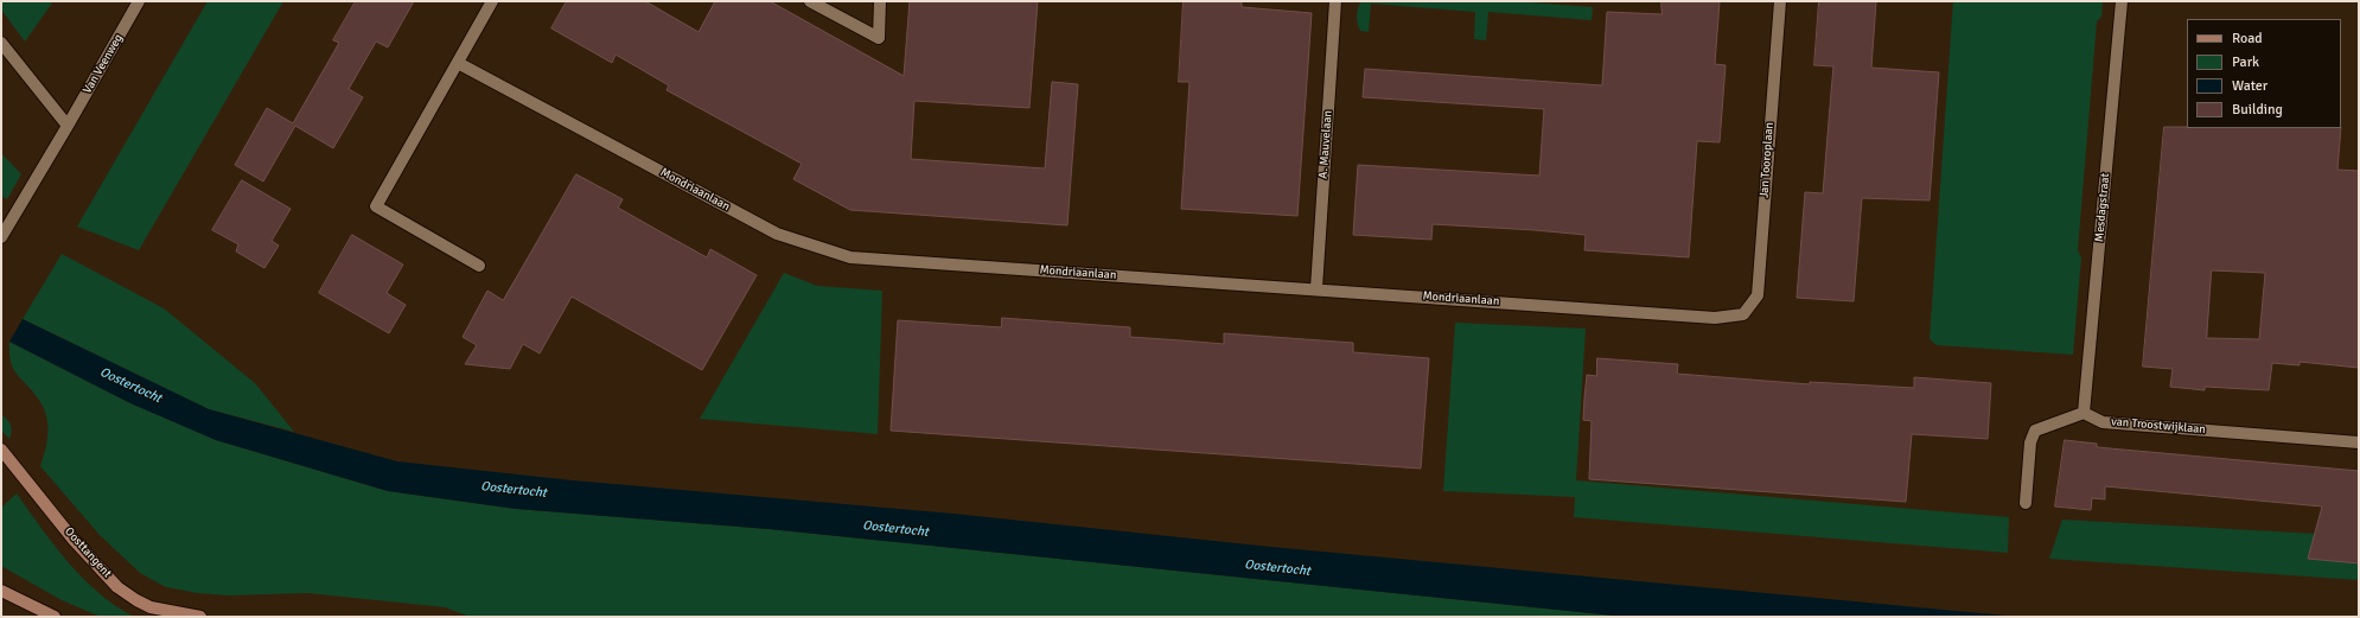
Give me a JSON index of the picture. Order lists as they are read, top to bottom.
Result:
{
  "streets": {
    "main road": ["Oosttangent"],
    "street": [
      "Van Veenweg",
      "A. Mauvelaan",
      "Jan Tooroplaan",
      "Mondriaanlaan",
      "Mesdagstraat",
      "van Troostwijklaan"
    ]
  },
  "crossings": [
    ["A. Mauvelaan", "Mondriaanlaan"],
    ["Jan Tooroplaan", "Mondriaanlaan"],
    ["Mesdagstraat", "van Troostwijklaan"]
  ],
  "water": ["Oostertocht"],
  "legend": [
    "Road",
    "Park",
    "Water",
    "Building"
  ]
}
